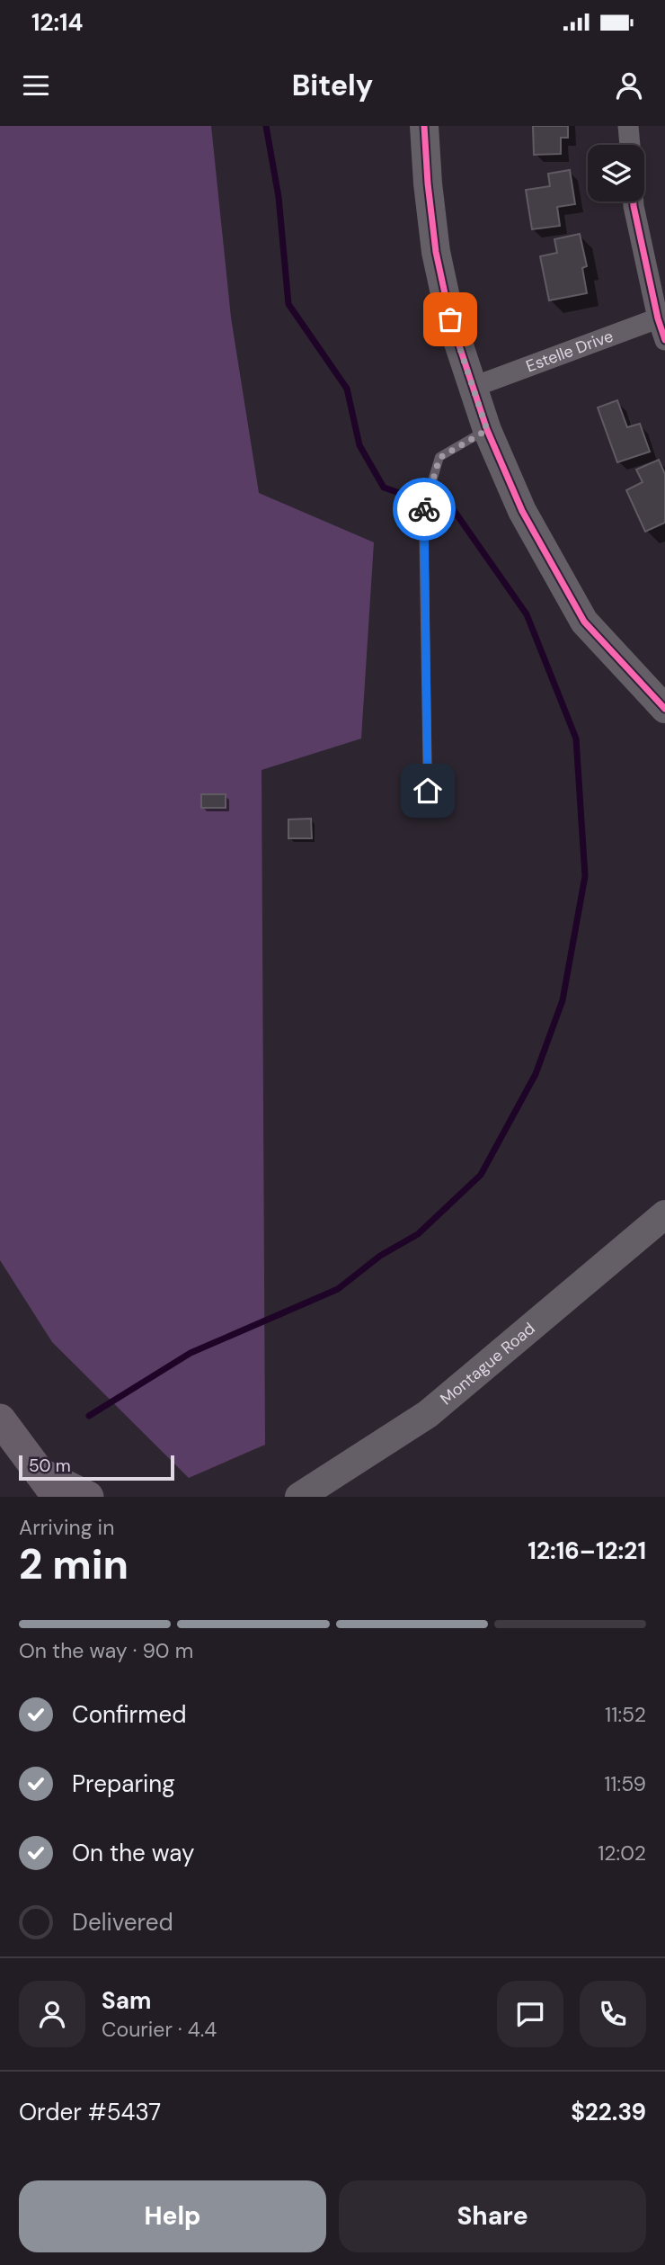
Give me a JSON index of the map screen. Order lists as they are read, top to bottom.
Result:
{
  "streets": {
    "street": ["Estelle Drive", "Montague Road"]
  },
  "scale_bar": "50 m",
  "page": {
    "status": "12:14",
    "header": "Bitely",
    "scale": "50 m",
    "heading": ["2 min", "Arriving in", "12:16–12:21"],
    "panel": [
      "Sam",
      "Courier · 4.4",
      "Order #5437",
      "$22.39"
    ],
    "bar": "On the way · 90 m",
    "list": [
      ["Confirmed", "11:52"],
      ["Preparing", "11:59"],
      ["On the way", "12:02"],
      "Delivered"
    ],
    "buttons": ["Help", "Share"]
  }
}
